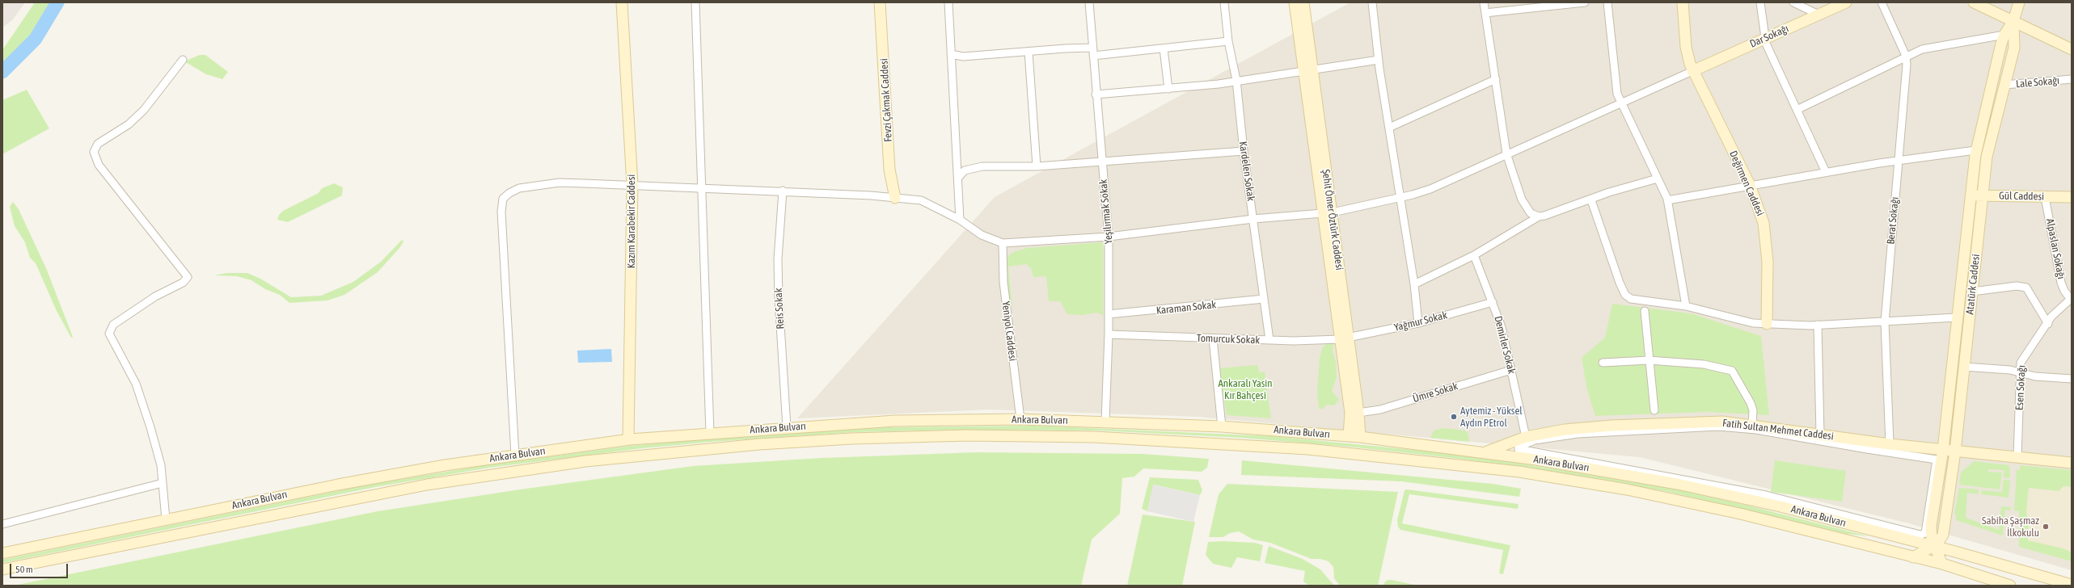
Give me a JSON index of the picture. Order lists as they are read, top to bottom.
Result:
{
  "streets": {
    "main road": [
      "Dar Sokağı",
      "Fevzi Çakmak Caddesi",
      "Değirmen Caddesi",
      "Gül Caddesi",
      "Şehit Ömer Öztürk Caddesi",
      "Kazım Karabekir Caddesi",
      "Atatürk Caddesi",
      "Ankara Bulvarı",
      "Fatih Sultan Mehmet Caddesi"
    ],
    "street": [
      "Lale Sokağı",
      "Kardelen Sokak",
      "Yeşilırmak Sokak",
      "Berat Sokağı",
      "Alpaslan Sokağı",
      "Karaman Sokak",
      "Reis Sokak",
      "Yağmur Sokak",
      "Yeniyol Caddesi",
      "Tomurcuk Sokak",
      "Demirler Sokak",
      "Esen Sokağı",
      "Ümre Sokak"
    ]
  },
  "crossings": [
    ["Dar Sokağı", "Değirmen Caddesi"],
    ["Lale Sokağı", "Atatürk Caddesi"],
    ["Kardelen Sokak", "Karaman Sokak"],
    ["Kardelen Sokak", "Tomurcuk Sokak"],
    ["Gül Caddesi", "Alpaslan Sokağı"],
    ["Gül Caddesi", "Atatürk Caddesi"],
    ["Yeşilırmak Sokak", "Karaman Sokak"],
    ["Yeşilırmak Sokak", "Tomurcuk Sokak"],
    ["Yeşilırmak Sokak", "Ankara Bulvarı"],
    ["Şehit Ömer Öztürk Caddesi", "Yağmur Sokak"],
    ["Şehit Ömer Öztürk Caddesi", "Tomurcuk Sokak"],
    ["Şehit Ömer Öztürk Caddesi", "Ümre Sokak"],
    ["Şehit Ömer Öztürk Caddesi", "Ankara Bulvarı"],
    ["Berat Sokağı", "Fatih Sultan Mehmet Caddesi"],
    ["Kazım Karabekir Caddesi", "Ankara Bulvarı"],
    ["Alpaslan Sokağı", "Esen Sokağı"],
    ["Atatürk Caddesi", "Ankara Bulvarı"],
    ["Atatürk Caddesi", "Fatih Sultan Mehmet Caddesi"],
    ["Reis Sokak", "Ankara Bulvarı"],
    ["Yağmur Sokak", "Tomurcuk Sokak"],
    ["Yağmur Sokak", "Demirler Sokak"],
    ["Yeniyol Caddesi", "Ankara Bulvarı"],
    ["Demirler Sokak", "Ümre Sokak"],
    ["Demirler Sokak", "Fatih Sultan Mehmet Caddesi"],
    ["Esen Sokağı", "Fatih Sultan Mehmet Caddesi"],
    ["Ankara Bulvarı", "Fatih Sultan Mehmet Caddesi"]
  ],
  "parks": ["Ankaralı Yasin Kır Bahçesi"],
  "places": ["Aytemiz - Yüksel Aydın PEtrol", "Sabiha Şaşmaz İlkokulu"],
  "scale_bar": "50 m"
}
